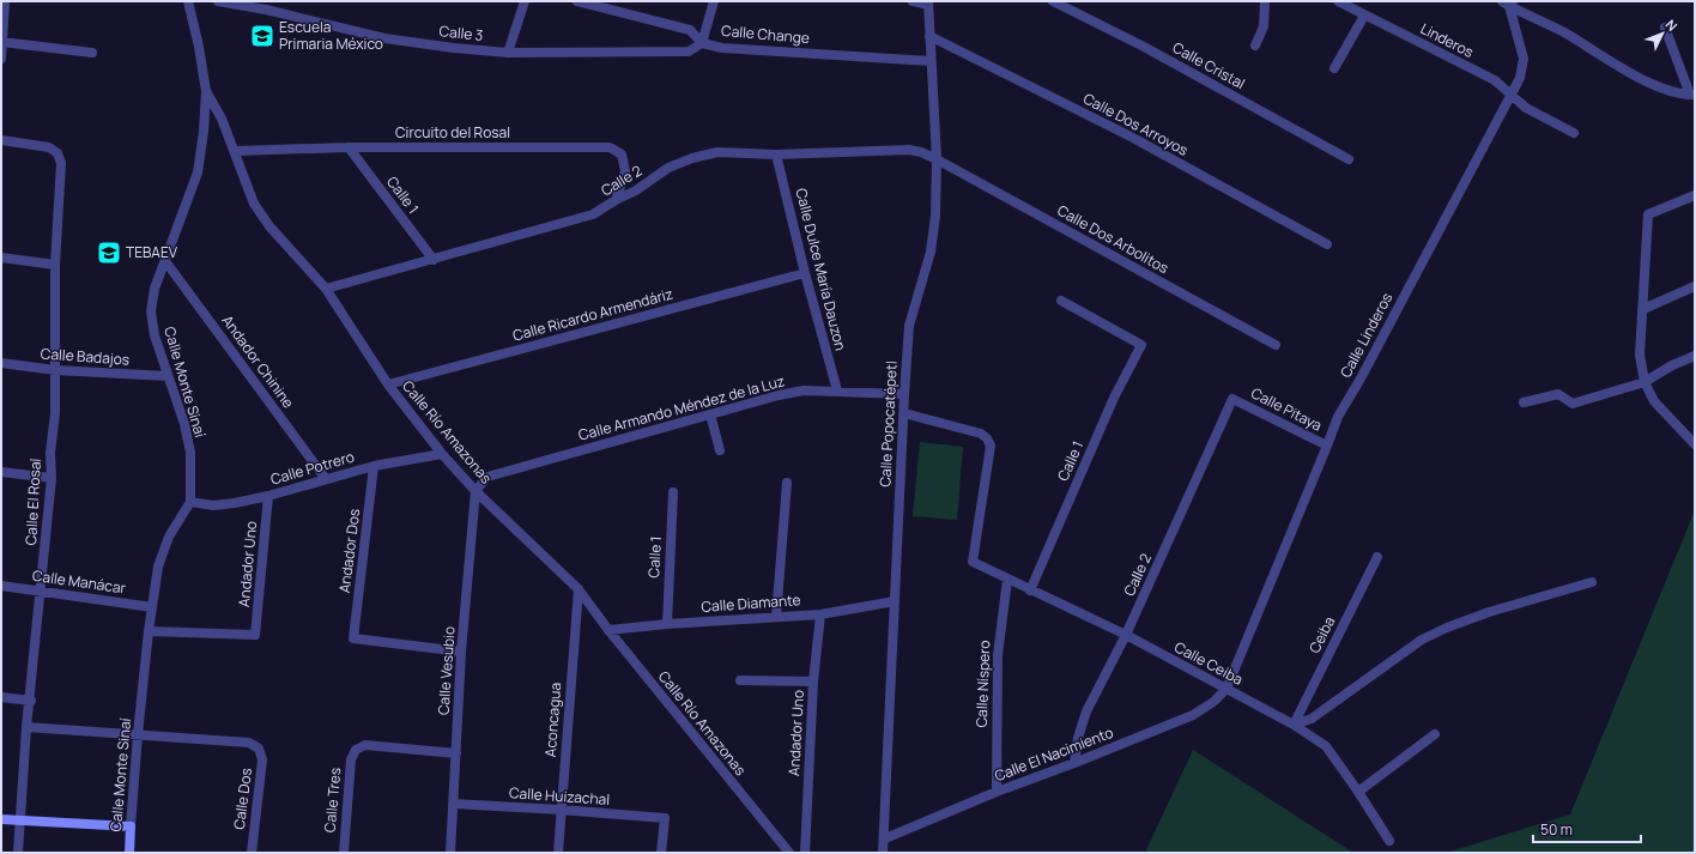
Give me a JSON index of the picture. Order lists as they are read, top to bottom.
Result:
{
  "streets": {
    "main road": ["Calle Monte Sinaí"],
    "street": [
      "Calle 3",
      "Calle Change",
      "Linderos",
      "Calle Cristal",
      "Calle Dos Arroyos",
      "Circuito del Rosal",
      "Calle 2",
      "Calle 1",
      "Calle Dos Arbolitos",
      "Calle Dulce María Dauzon",
      "Calle Ricardo Armendáriz",
      "Calle Linderos",
      "Calle Badajos",
      "Andador Chinine",
      "Calle Armando Méndez de la Luz",
      "Calle Pitaya",
      "Calle Popocatépetl",
      "Calle Río Amazonas",
      "Calle Potrero",
      "Calle El Rosal",
      "Andador Dos",
      "Andador Uno",
      "Calle Manácar",
      "Calle Diamante",
      "Ceiba",
      "Calle Ceiba",
      "Calle Vesubio",
      "Calle Níspero",
      "Aconcagua",
      "Calle El Nacimiento",
      "Calle Huizachal",
      "Calle Dos",
      "Calle Tres"
    ]
  },
  "crossings": [
    ["Calle 3", "Calle Change"],
    ["Calle Change", "Calle Popocatépetl"],
    ["Linderos", "Calle Linderos"],
    ["Calle Dos Arroyos", "Calle Popocatépetl"],
    ["Circuito del Rosal", "Calle 2"],
    ["Circuito del Rosal", "Calle 1"],
    ["Circuito del Rosal", "Calle Río Amazonas"],
    ["Calle 2", "Calle 1"],
    ["Calle 2", "Calle Dos Arbolitos"],
    ["Calle 2", "Calle Dulce María Dauzon"],
    ["Calle 2", "Calle Pitaya"],
    ["Calle 2", "Calle Popocatépetl"],
    ["Calle 2", "Calle Río Amazonas"],
    ["Calle 2", "Calle Ceiba"],
    ["Calle 2", "Calle El Nacimiento"],
    ["Calle 1", "Calle Diamante"],
    ["Calle 1", "Calle Ceiba"],
    ["Calle Dos Arbolitos", "Calle Popocatépetl"],
    ["Calle Dulce María Dauzon", "Calle Ricardo Armendáriz"],
    ["Calle Dulce María Dauzon", "Calle Armando Méndez de la Luz"],
    ["Calle Ricardo Armendáriz", "Calle Río Amazonas"],
    ["Calle Linderos", "Calle Pitaya"],
    ["Calle Linderos", "Calle Ceiba"],
    ["Calle Linderos", "Calle El Nacimiento"],
    ["Calle Badajos", "Calle Monte Sinaí"],
    ["Calle Badajos", "Calle El Rosal"],
    ["Andador Chinine", "Calle Monte Sinaí"],
    ["Andador Chinine", "Calle Potrero"],
    ["Calle Monte Sinaí", "Calle Río Amazonas"],
    ["Calle Monte Sinaí", "Calle Potrero"],
    ["Calle Monte Sinaí", "Andador Uno"],
    ["Calle Monte Sinaí", "Calle Manácar"],
    ["Calle Monte Sinaí", "Calle Dos"],
    ["Calle Armando Méndez de la Luz", "Calle Popocatépetl"],
    ["Calle Armando Méndez de la Luz", "Calle Río Amazonas"],
    ["Calle Armando Méndez de la Luz", "Calle Vesubio"],
    ["Calle Popocatépetl", "Calle Diamante"],
    ["Calle Popocatépetl", "Calle Ceiba"],
    ["Calle Popocatépetl", "Calle El Nacimiento"],
    ["Calle Río Amazonas", "Calle Potrero"],
    ["Calle Río Amazonas", "Calle Diamante"],
    ["Calle Río Amazonas", "Calle Vesubio"],
    ["Calle Río Amazonas", "Aconcagua"],
    ["Calle Potrero", "Andador Dos"],
    ["Calle Potrero", "Andador Uno"],
    ["Calle El Rosal", "Calle Manácar"],
    ["Andador Dos", "Calle Vesubio"],
    ["Andador Uno", "Calle Diamante"],
    ["Ceiba", "Calle Ceiba"],
    ["Calle Ceiba", "Calle Níspero"],
    ["Calle Ceiba", "Calle El Nacimiento"],
    ["Calle Vesubio", "Calle Huizachal"],
    ["Calle Vesubio", "Calle Tres"],
    ["Calle Níspero", "Calle El Nacimiento"],
    ["Aconcagua", "Calle Huizachal"]
  ],
  "places": {
    "school or university": ["Escuela Primaria México", "TEBAEV"]
  },
  "scale_bar": "50 m",
  "north": "top right"
}
